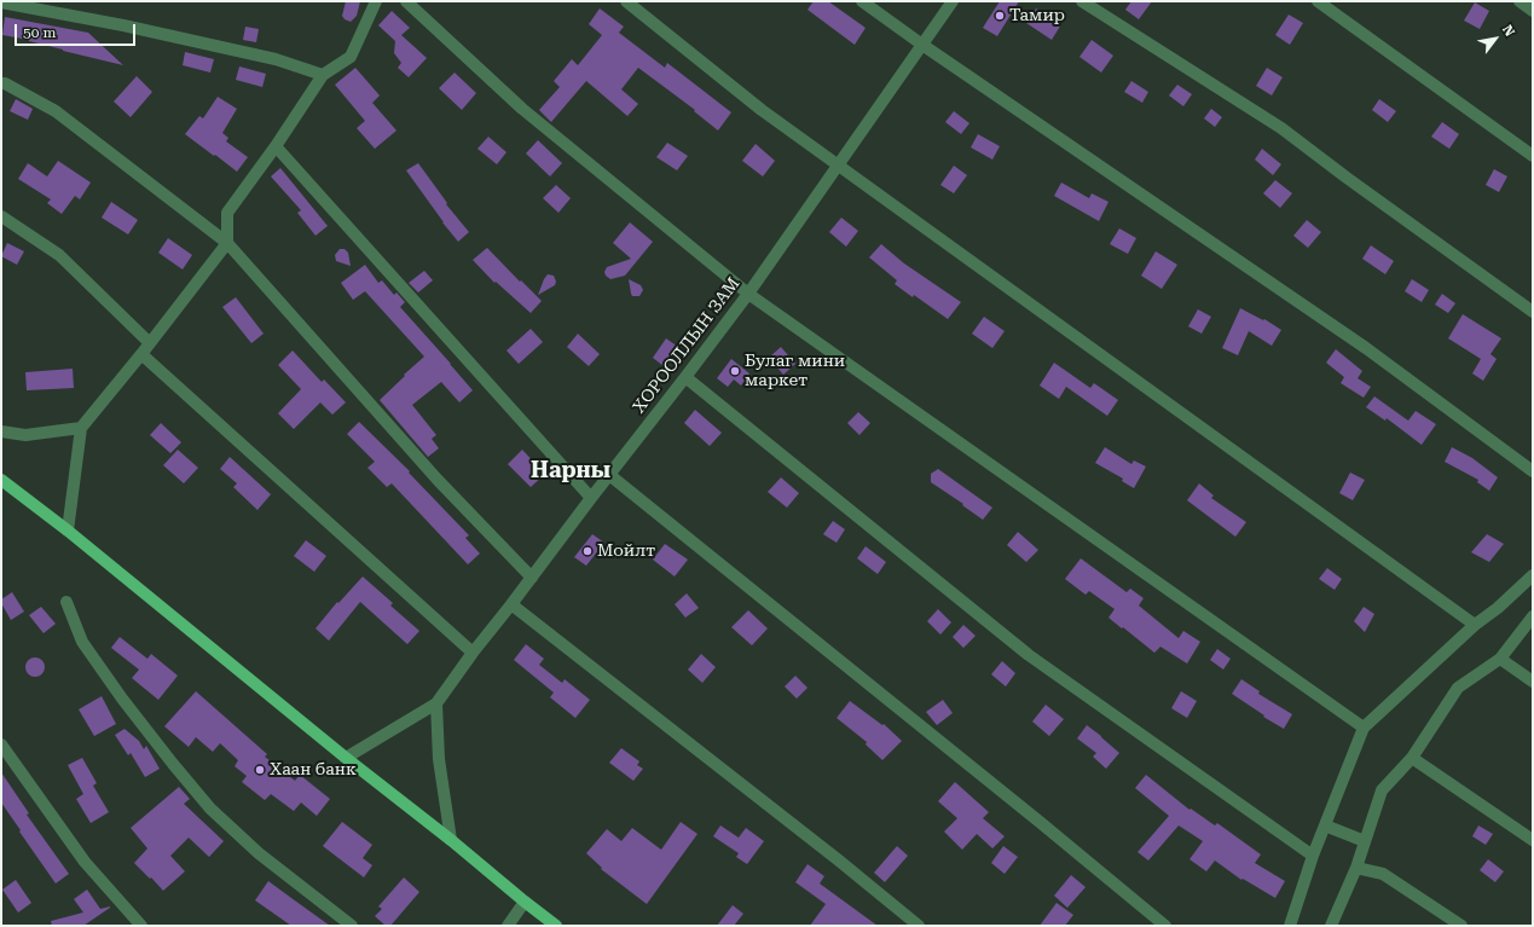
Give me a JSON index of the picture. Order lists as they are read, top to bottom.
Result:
{
  "streets": {
    "street": ["ХОРООЛЛЫН ЗАМ"]
  },
  "districts": ["Нарны"],
  "places": [
    "Тамир",
    "Булаг мини маркет",
    "Мойлт",
    "Хаан банк"
  ],
  "scale_bar": "50 m",
  "north": "top right"
}
